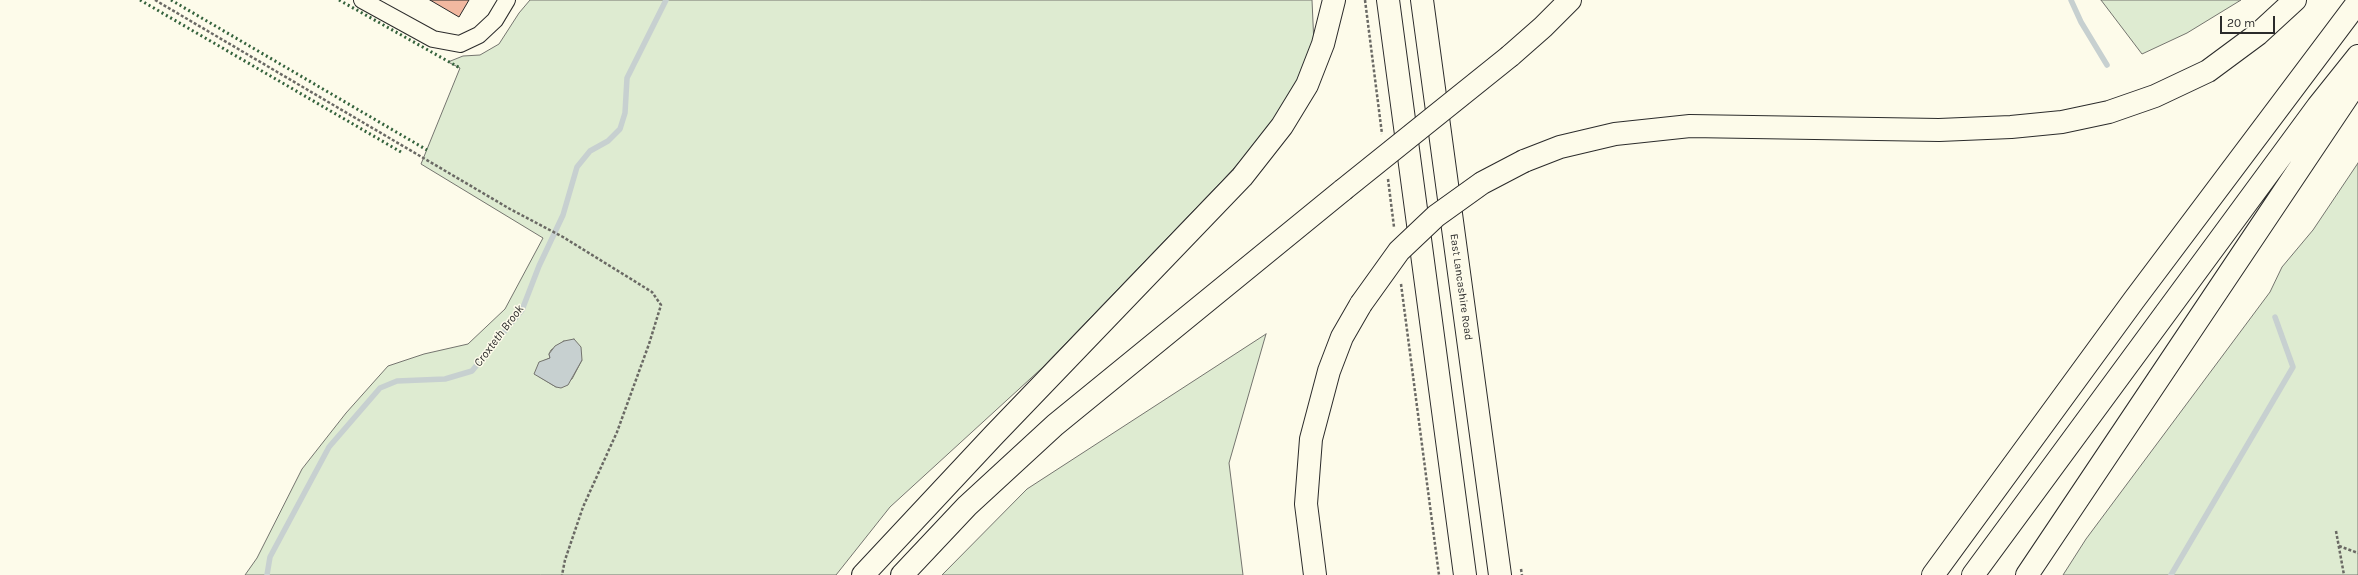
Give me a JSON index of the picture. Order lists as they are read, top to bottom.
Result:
{
  "streets": {
    "highway": ["East Lancashire Road"]
  },
  "water": ["Croxteth Brook"],
  "scale_bar": "20 m"
}
